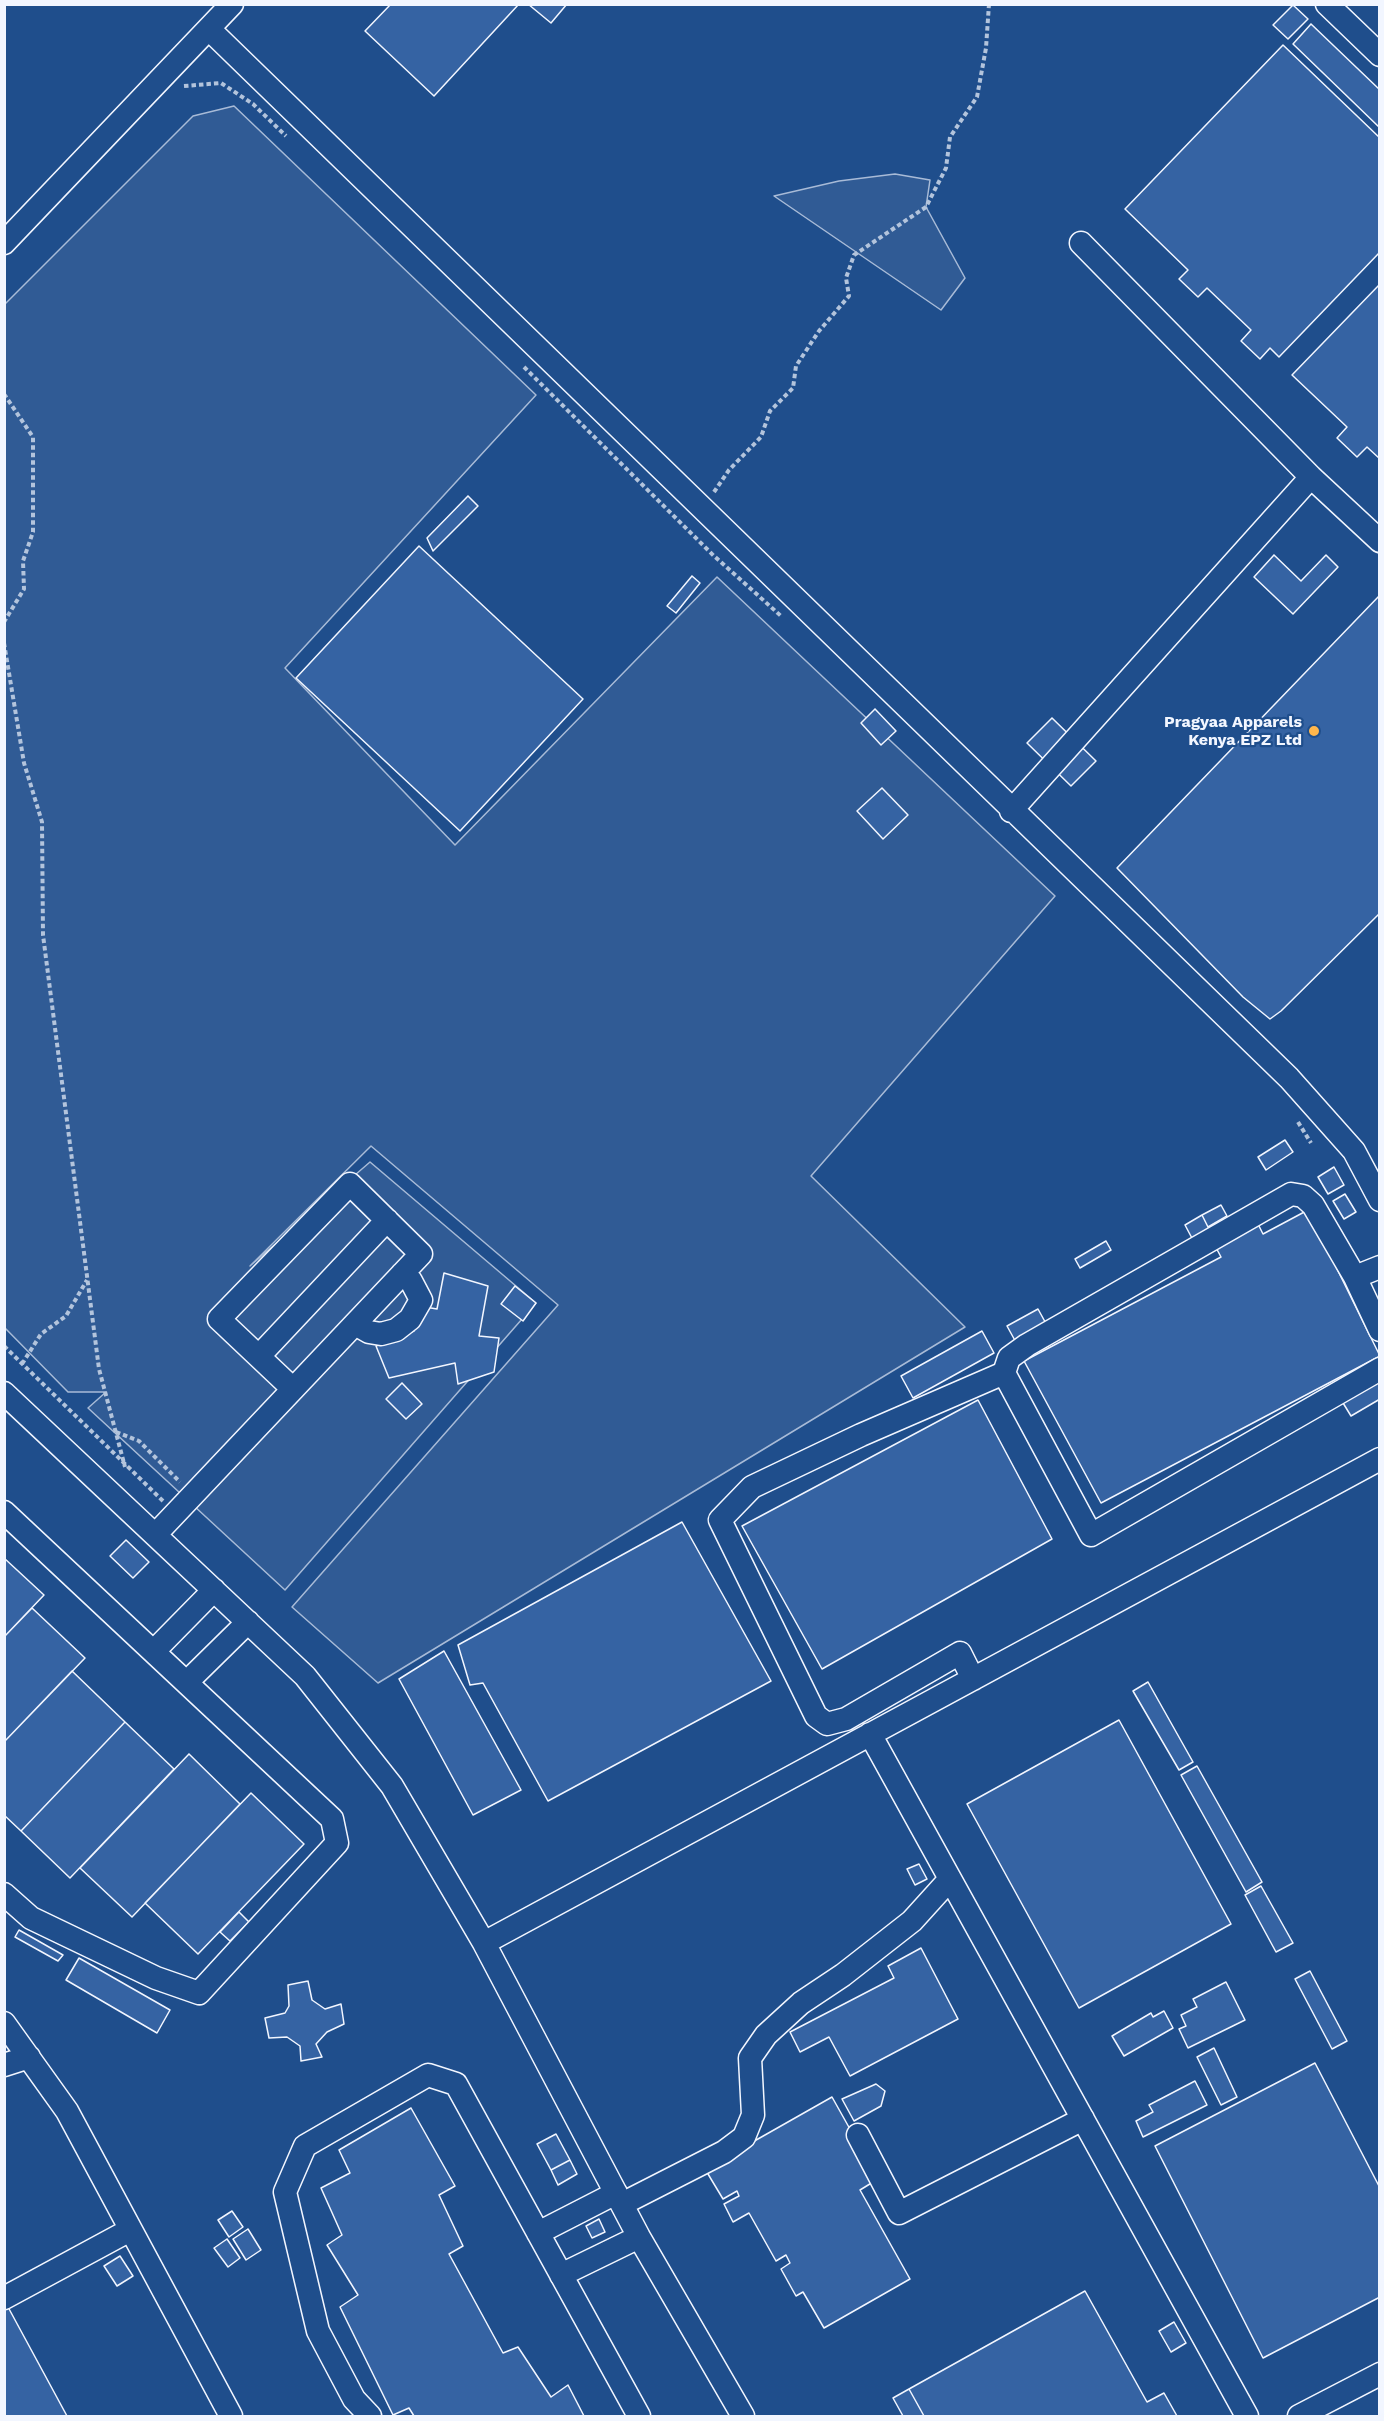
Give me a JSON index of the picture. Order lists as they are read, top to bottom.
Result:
{
  "places": ["Pragyaa Apparels Kenya EPZ Ltd"]
}
